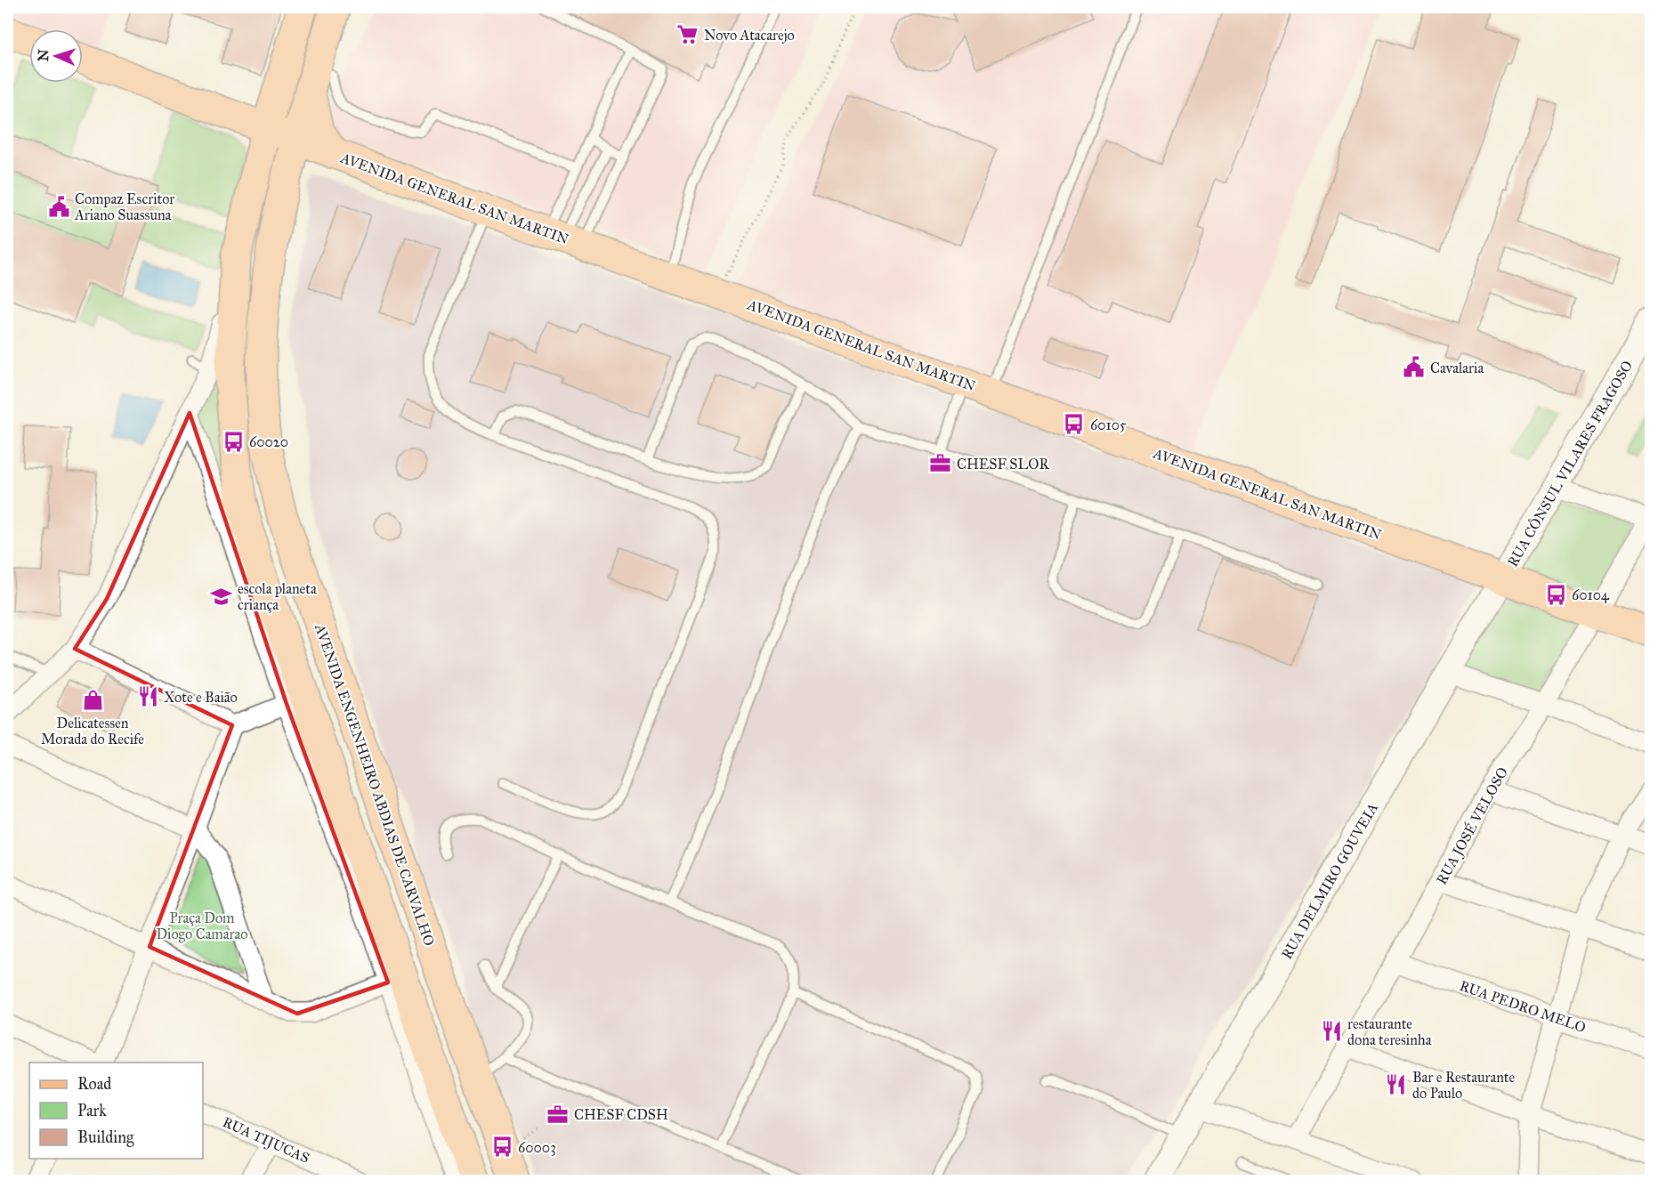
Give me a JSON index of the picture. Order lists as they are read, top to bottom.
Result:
{
  "streets": {
    "main road": ["AVENIDA GENERAL SAN MARTIN", "AVENIDA ENGENHEIRO ABDIAS DE CARVALHO"],
    "street": [
      "RUA CÔNSUL VILARES FRAGOSO",
      "RUA JOSÉ VELOSO",
      "RUA DELMIRO GOUVEIA",
      "RUA PEDRO MELO",
      "RUA TIJUCAS"
    ]
  },
  "crossings": [
    ["AVENIDA GENERAL SAN MARTIN", "RUA CÔNSUL VILARES FRAGOSO"],
    ["AVENIDA GENERAL SAN MARTIN", "AVENIDA ENGENHEIRO ABDIAS DE CARVALHO"],
    ["AVENIDA GENERAL SAN MARTIN", "RUA JOSÉ VELOSO"],
    ["AVENIDA GENERAL SAN MARTIN", "RUA DELMIRO GOUVEIA"],
    ["RUA CÔNSUL VILARES FRAGOSO", "RUA DELMIRO GOUVEIA"],
    ["RUA JOSÉ VELOSO", "RUA PEDRO MELO"]
  ],
  "parks": ["Praça Dom Diogo Camarao"],
  "places": {
    "supermarket": ["Novo Atacarejo"],
    "public building": ["Compaz Escritor Ariano Suassuna", "Cavalaria"],
    "bus stop": [
      "60105",
      "60020",
      "60104",
      "60003"
    ],
    "office": ["CHESF SLOR", "CHESF CDSH"],
    "school or university": ["escola planeta criança"],
    "restaurant": ["Xote e Baião", "restaurante dona teresinha", "Bar e Restaurante do Paulo"],
    "shop": ["Delicatessen Morada do Recife"]
  },
  "legend": ["Road", "Park", "Building"],
  "north": "left"
}
